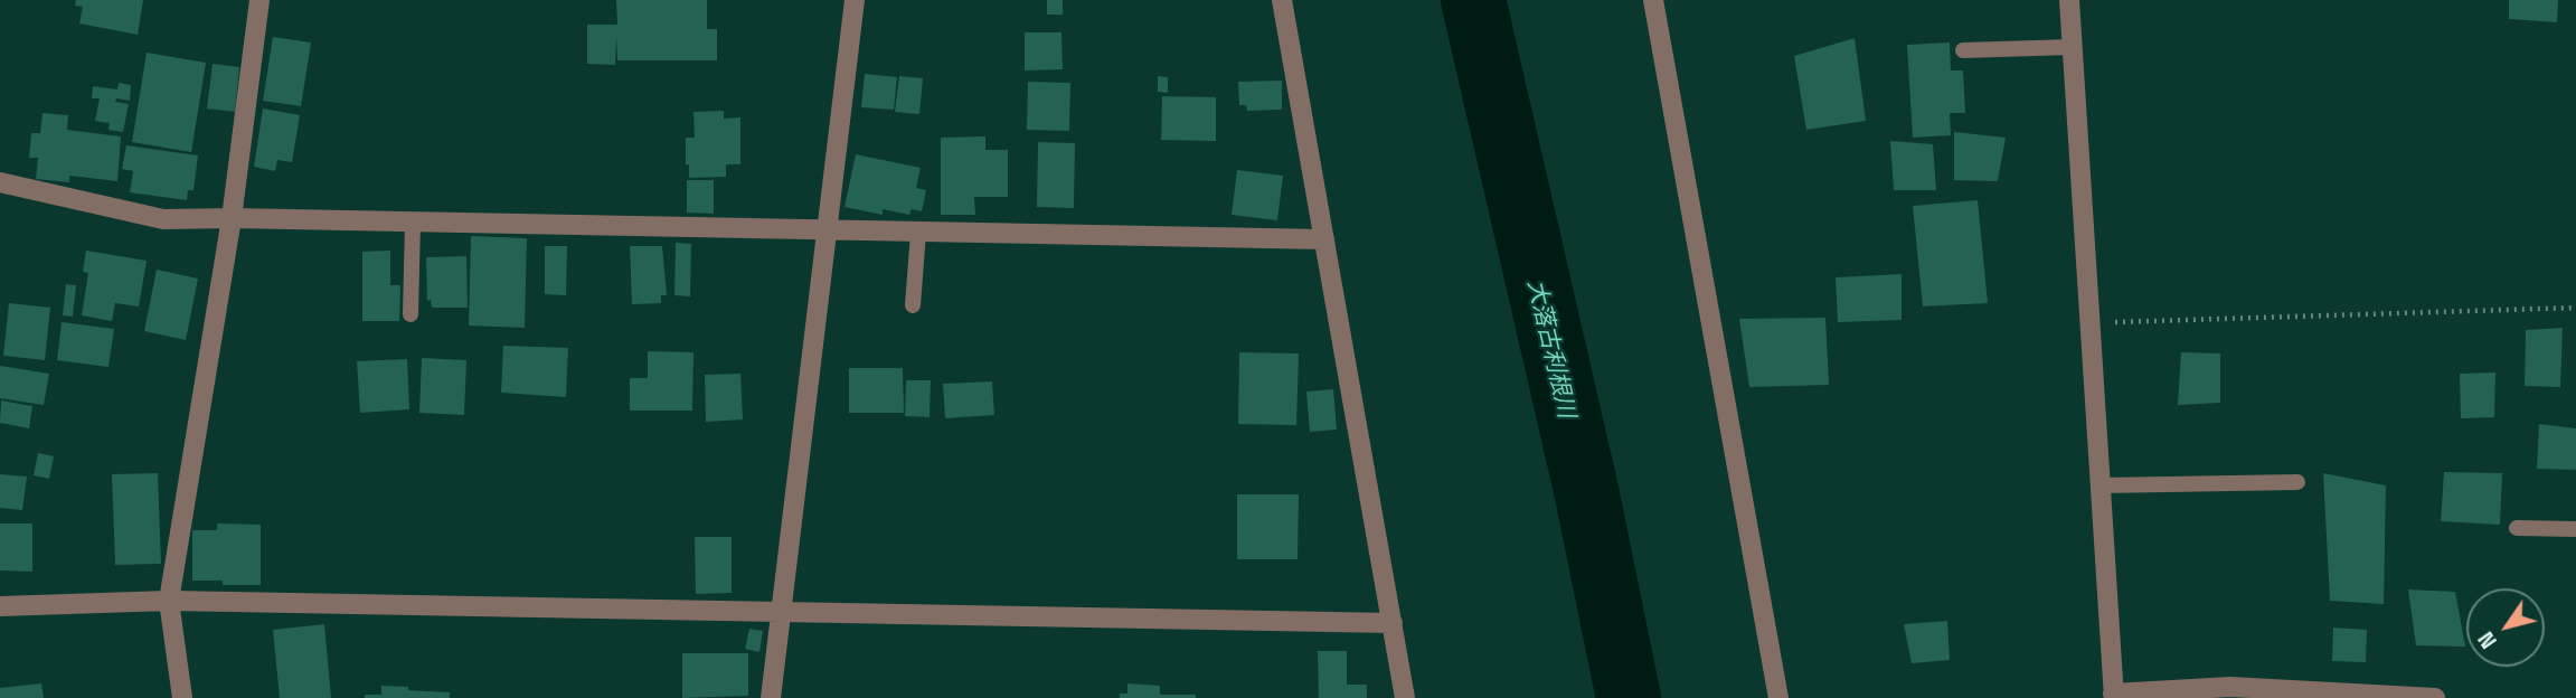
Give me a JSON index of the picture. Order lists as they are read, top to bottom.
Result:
{
  "water": ["大落古利根川"],
  "north": "bottom left"
}
